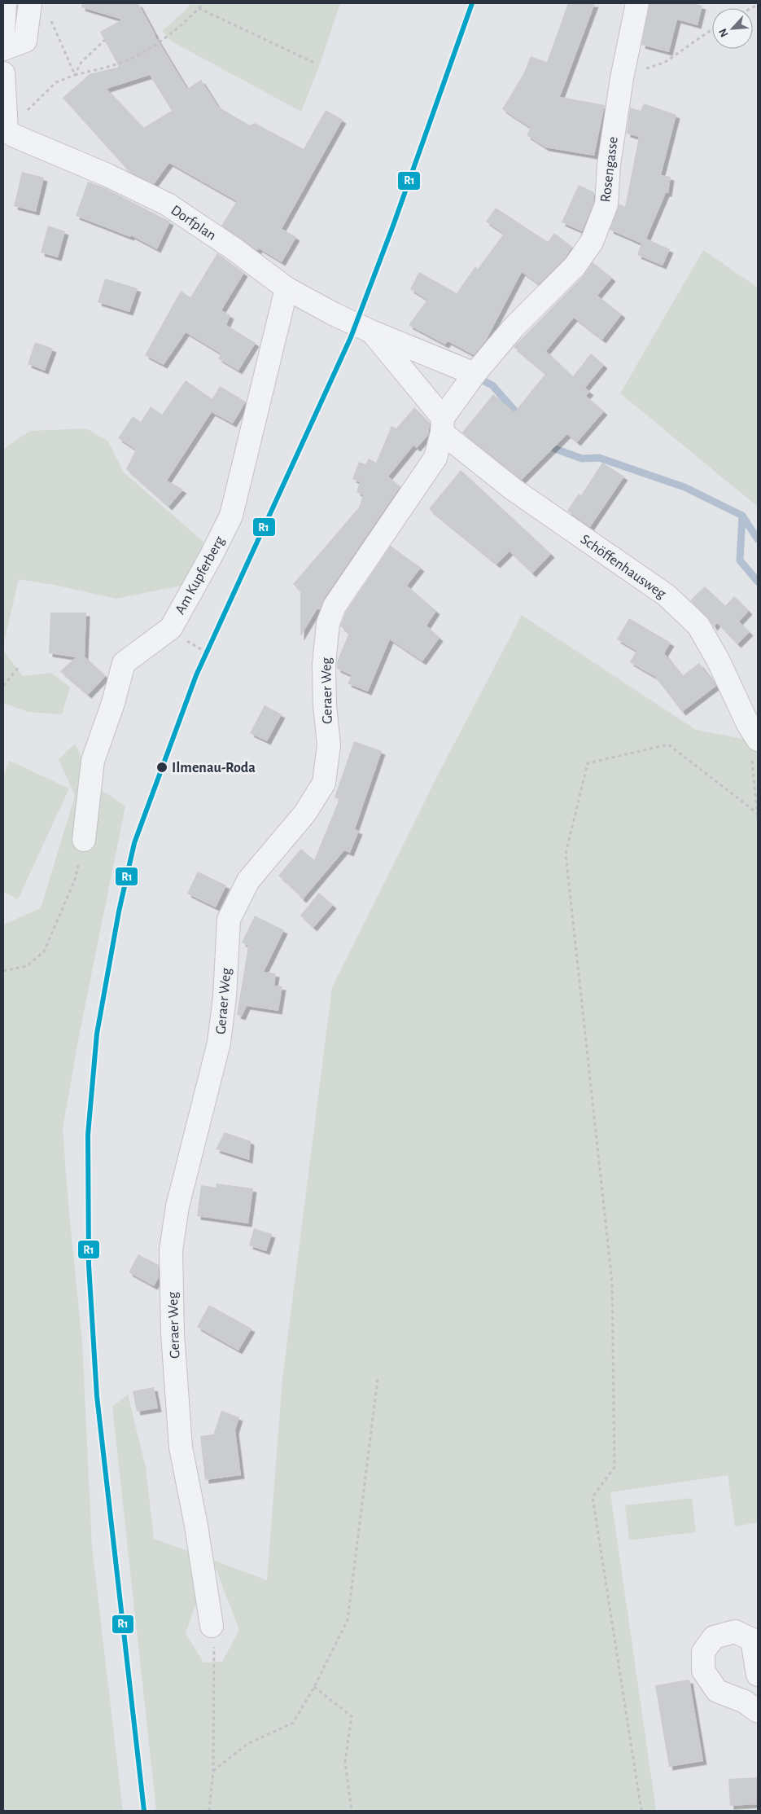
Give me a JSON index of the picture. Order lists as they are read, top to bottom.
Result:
{
  "streets": {
    "street": [
      "Rosengasse",
      "Dorfplan",
      "Schöffenhausweg",
      "Am Kupferberg",
      "Geraer Weg"
    ]
  },
  "crossings": [
    ["Rosengasse", "Dorfplan"],
    ["Dorfplan", "Schöffenhausweg"],
    ["Dorfplan", "Am Kupferberg"],
    ["Dorfplan", "Geraer Weg"],
    ["Schöffenhausweg", "Geraer Weg"]
  ],
  "places": ["Ilmenau-Roda"],
  "lines": ["transit line R1"],
  "north": "bottom left"
}
